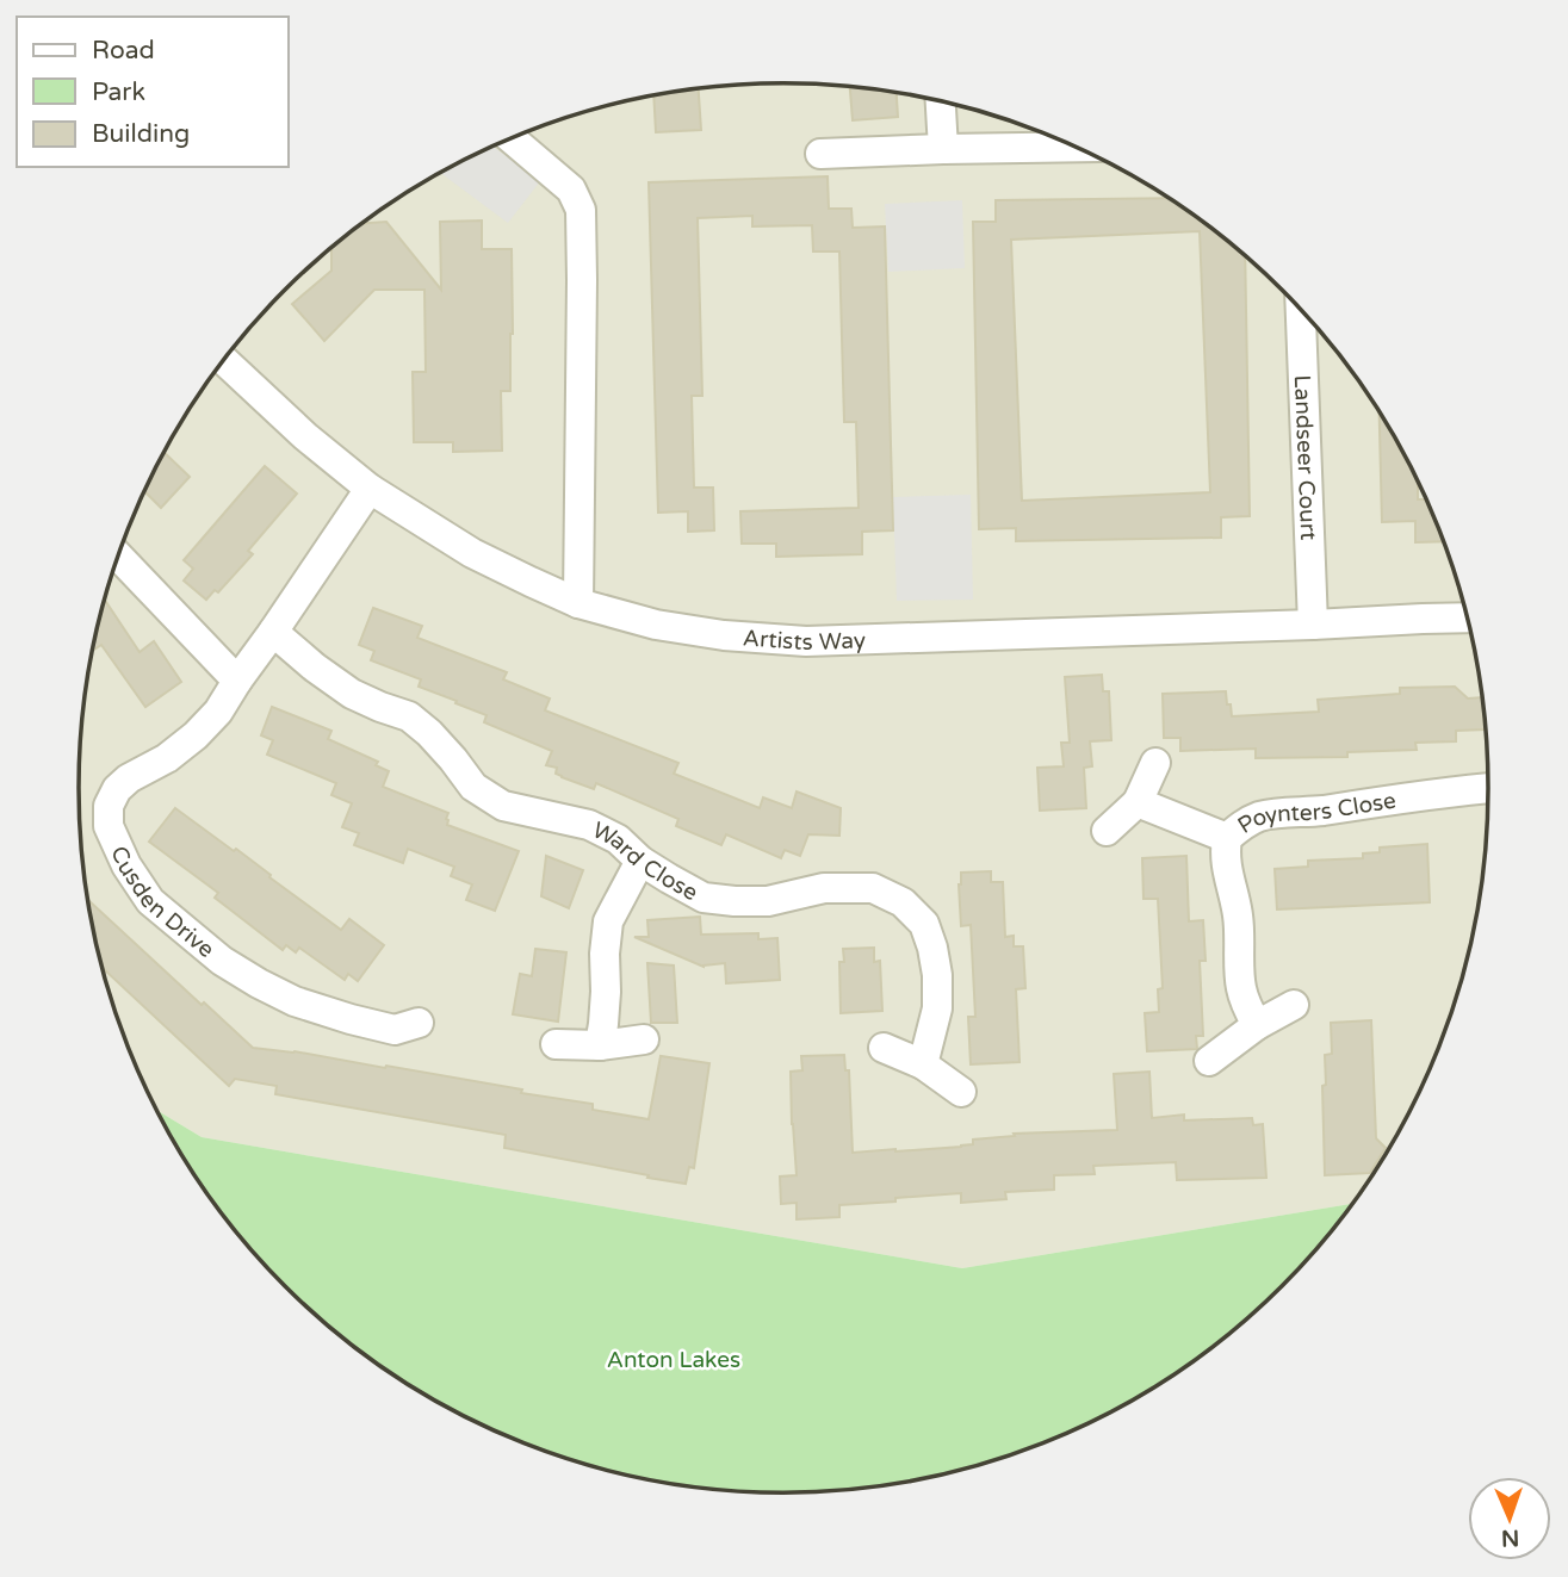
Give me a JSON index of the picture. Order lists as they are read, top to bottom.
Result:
{
  "streets": {
    "street": [
      "Landseer Court",
      "Artists Way",
      "Poynters Close",
      "Ward Close",
      "Cusden Drive"
    ]
  },
  "crossings": [
    ["Landseer Court", "Artists Way"],
    ["Artists Way", "Cusden Drive"],
    ["Ward Close", "Cusden Drive"]
  ],
  "parks": ["Anton Lakes"],
  "legend": ["Road", "Park", "Building"],
  "north": "bottom"
}
